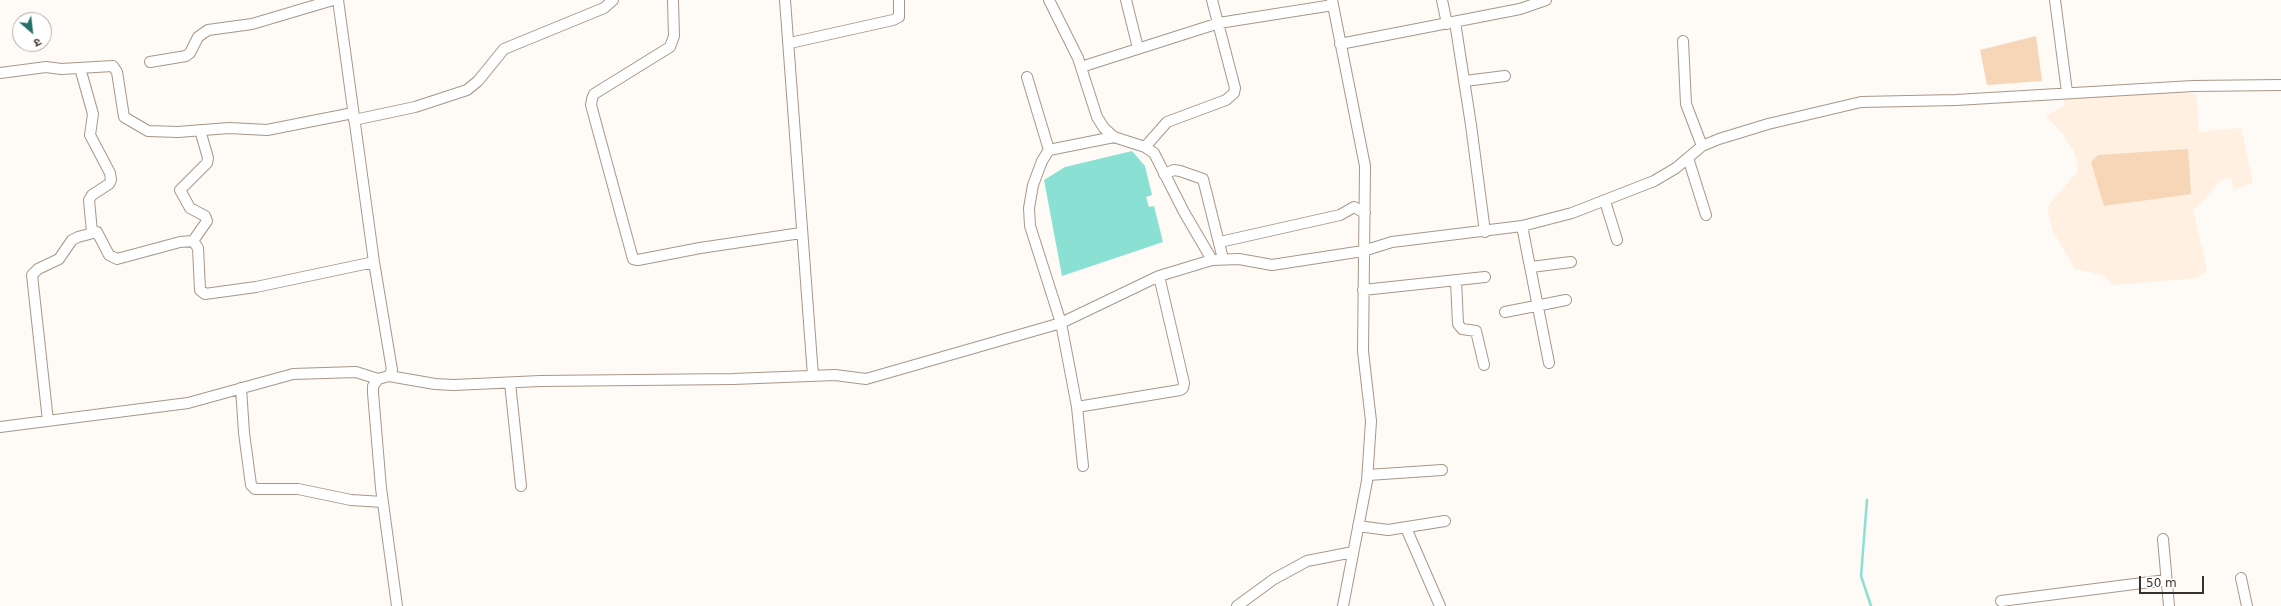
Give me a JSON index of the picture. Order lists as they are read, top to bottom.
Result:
{
  "scale_bar": "50 m",
  "north": "bottom right"
}
